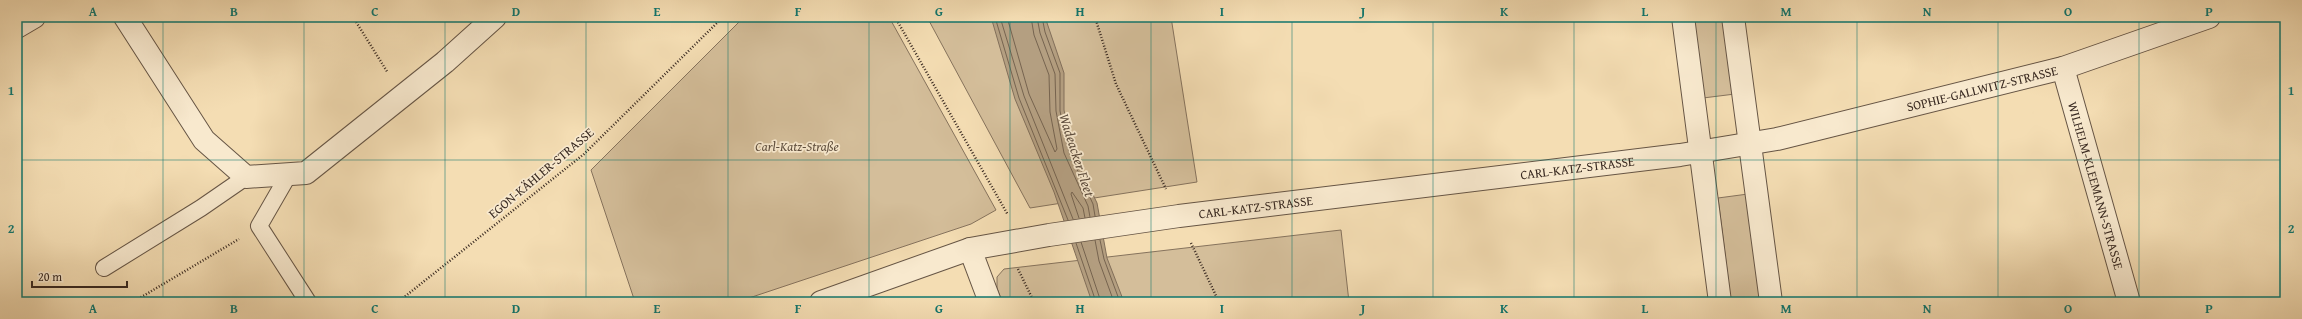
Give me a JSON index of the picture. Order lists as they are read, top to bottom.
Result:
{
  "streets": {
    "street": ["SOPHIE-GALLWITZ-STRASSE", "CARL-KATZ-STRASSE", "WILHELM-KLEEMANN-STRASSE"],
    "path": ["EGON-KÄHLER-STRASSE"]
  },
  "crossings": [
    ["SOPHIE-GALLWITZ-STRASSE", "CARL-KATZ-STRASSE"],
    ["SOPHIE-GALLWITZ-STRASSE", "WILHELM-KLEEMANN-STRASSE"]
  ],
  "water": ["Wadeacker Fleet"],
  "parks": ["Carl-Katz-Straße"],
  "scale_bar": "20 m",
  "grid": {
    "columns": [
      "A",
      "B",
      "C",
      "D",
      "E",
      "F",
      "G",
      "H",
      "I",
      "J",
      "K",
      "L",
      "M",
      "N",
      "O",
      "P"
    ],
    "rows": ["1", "2"]
  }
}
